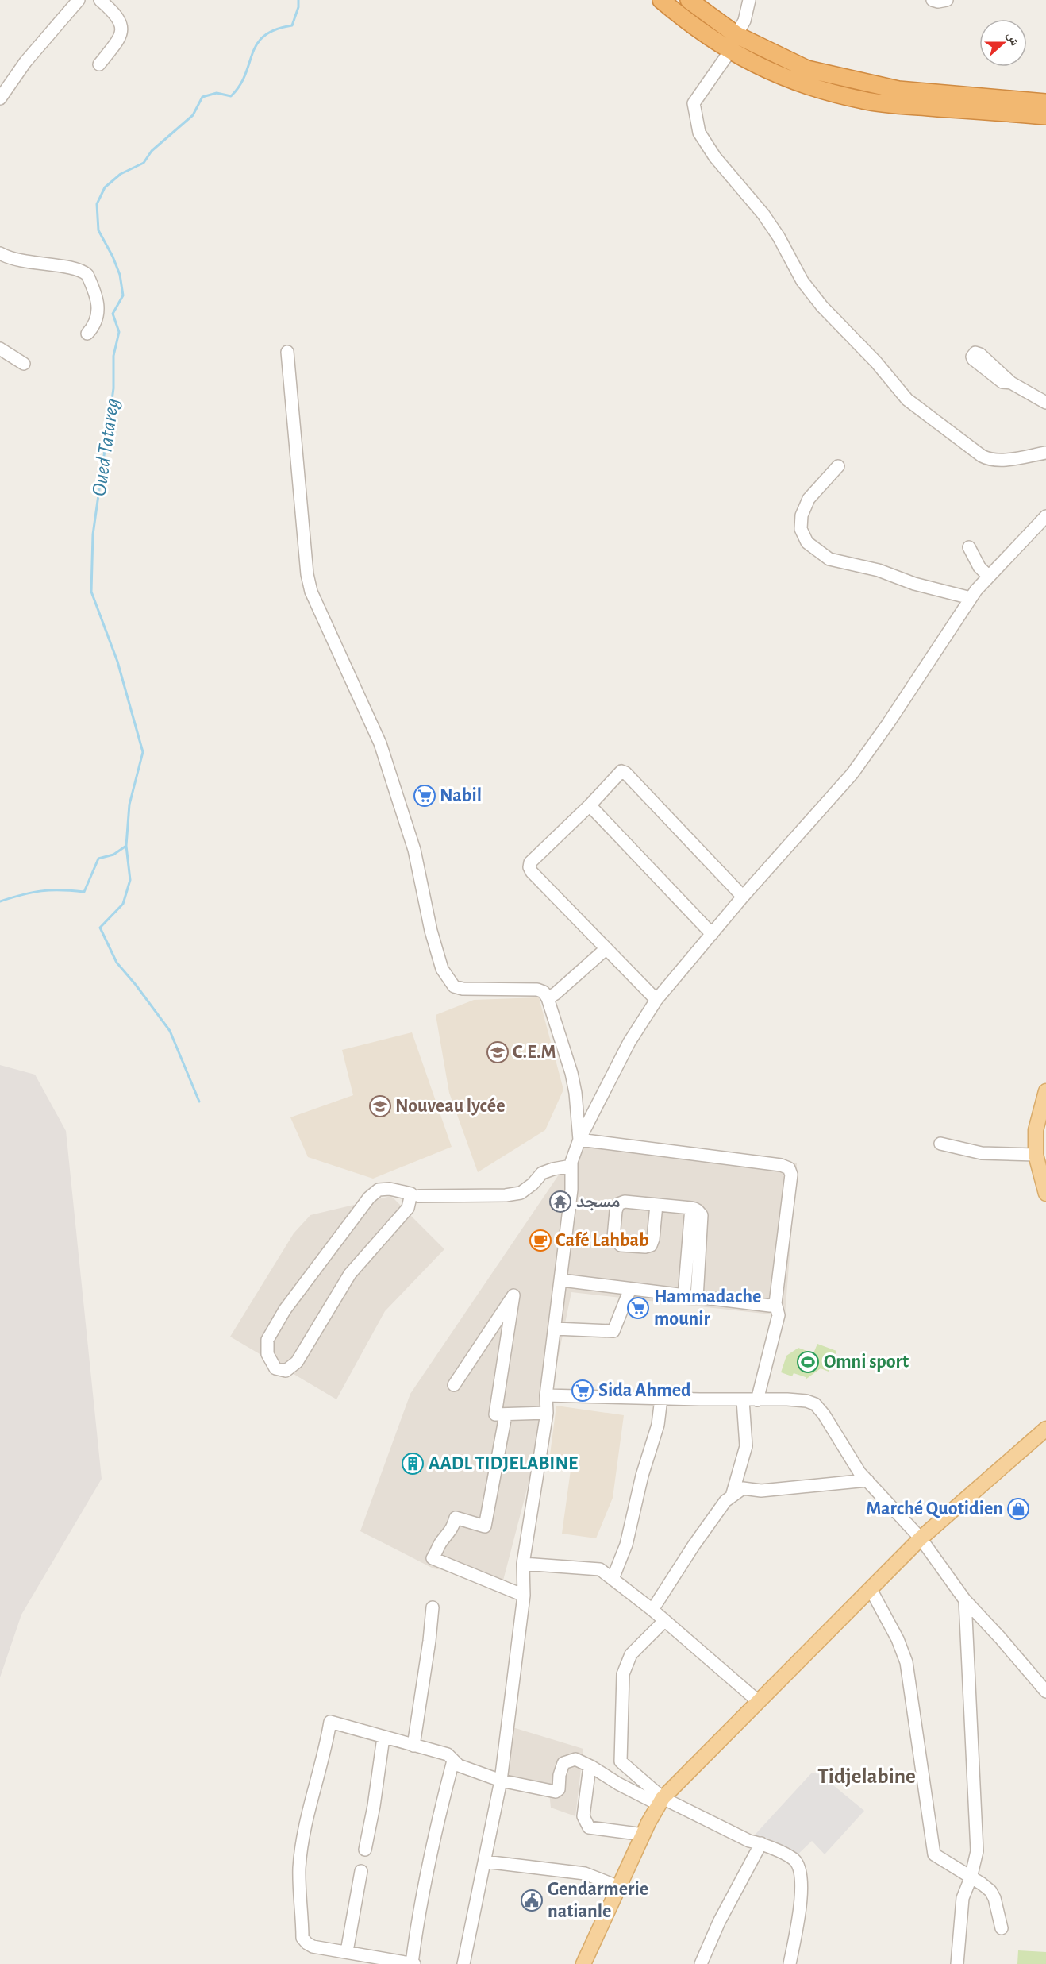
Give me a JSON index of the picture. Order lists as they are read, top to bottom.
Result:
{
  "districts": ["Tidjelabine"],
  "water": ["Oued Tatareg"],
  "places": {
    "supermarket": ["Nabil", "Hammadache mounir", "Sida Ahmed"],
    "school or university": ["C.E.M", "Nouveau lycée"],
    "temple": ["مسجد"],
    "cafe": ["Café Lahbab"],
    "sports": ["Omni sport"],
    "building": ["AADL TIDJELABINE"],
    "shop": ["Marché Quotidien"],
    "public building": ["Gendarmerie natianle"]
  },
  "north": "right"
}
